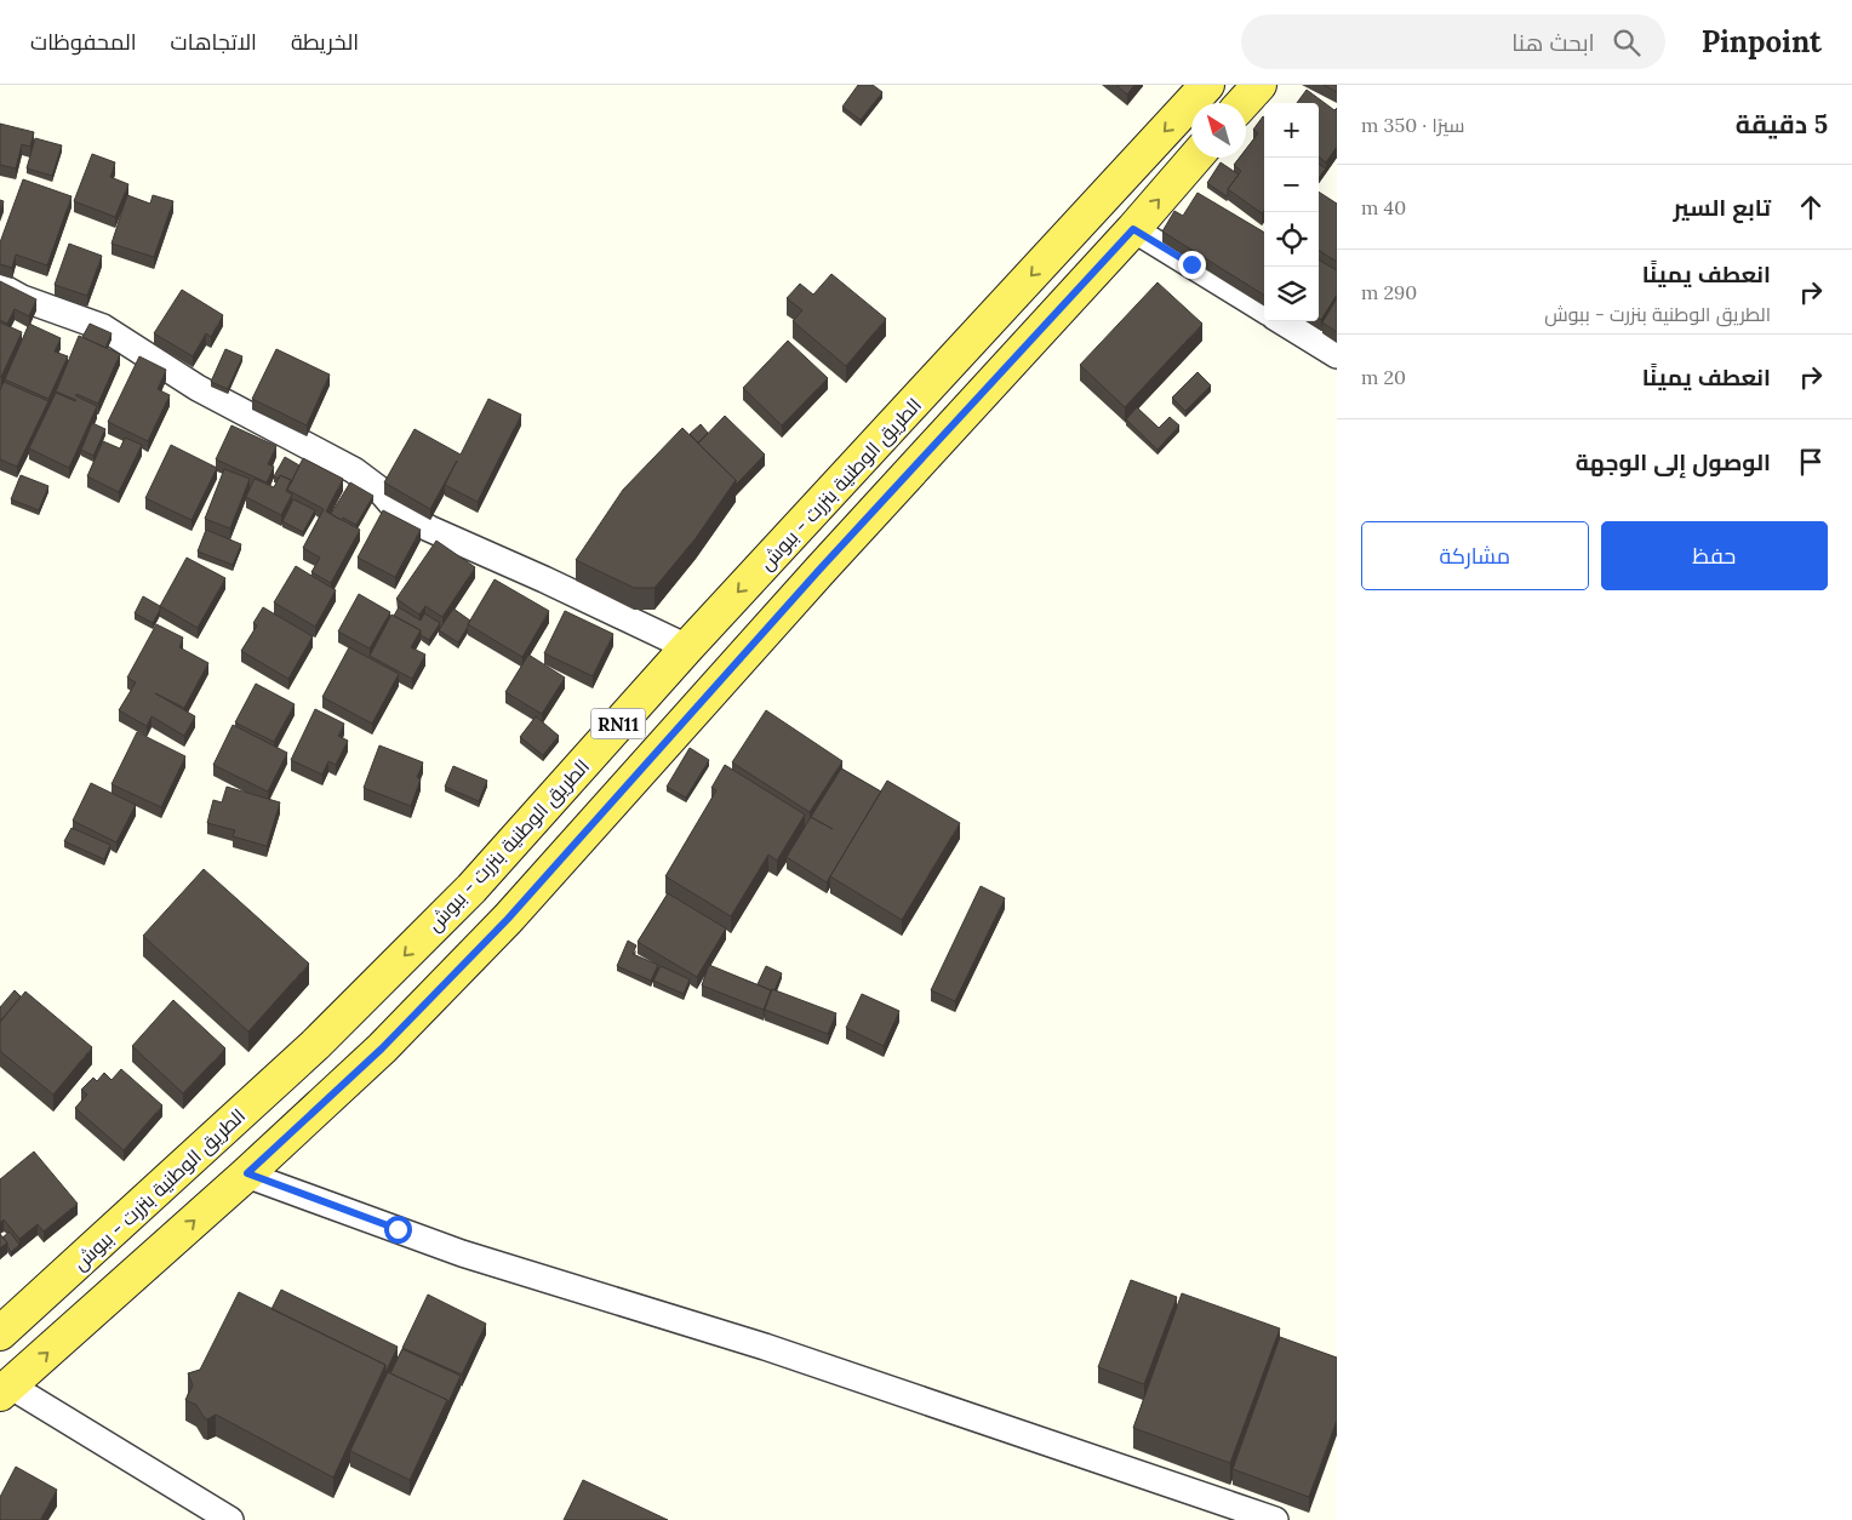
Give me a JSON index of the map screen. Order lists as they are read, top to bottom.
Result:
{
  "streets": {
    "main road": ["الطريق الوطنية بنزرت - ببوش", "RN11"]
  },
  "north": "top left",
  "page": {
    "header": "Pinpoint",
    "search": "ابحث هنا",
    "nav": ["الخريطة", "الاتجاهات", "المحفوظات"],
    "heading": ["5 دقيقة", "سيرًا · 350 m"],
    "map_buttons": ["+", "−"],
    "list": [
      ["تابع السير", "40 m"],
      ["انعطف يمينًا", "الطريق الوطنية بنزرت - ببوش", "290 m"],
      ["انعطف يمينًا", "20 m"],
      "الوصول إلى الوجهة"
    ],
    "buttons": ["حفظ", "مشاركة"]
  }
}
